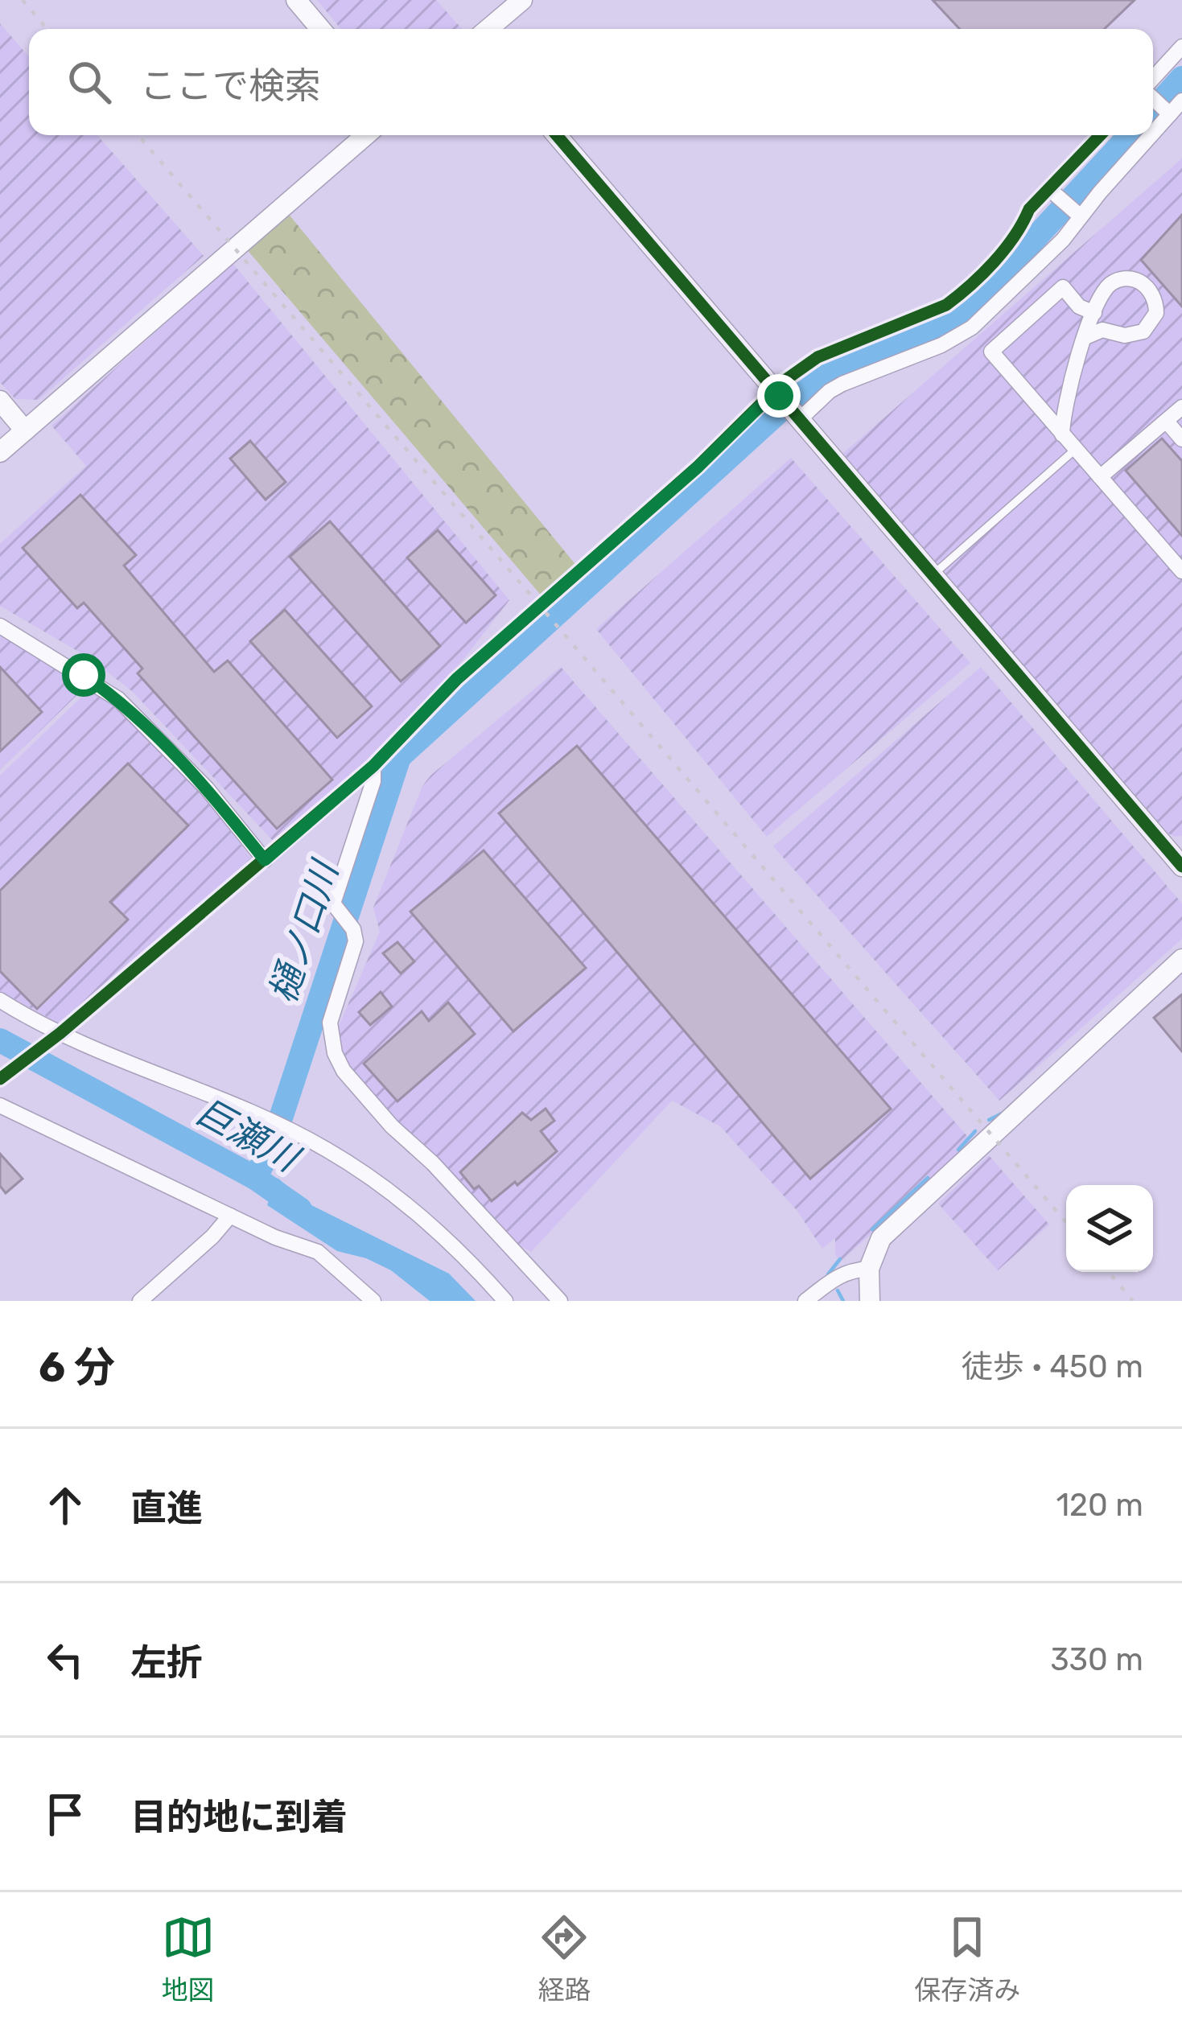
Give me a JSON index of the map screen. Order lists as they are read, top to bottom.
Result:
{
  "water": ["樋ノ口川", "巨瀬川"],
  "page": {
    "search": "ここで検索",
    "heading": ["6 分", "徒歩 · 450 m"],
    "list": [
      ["直進", "120 m"],
      ["左折", "330 m"],
      "目的地に到着"
    ],
    "nav": ["地図", "経路", "保存済み"]
  }
}
